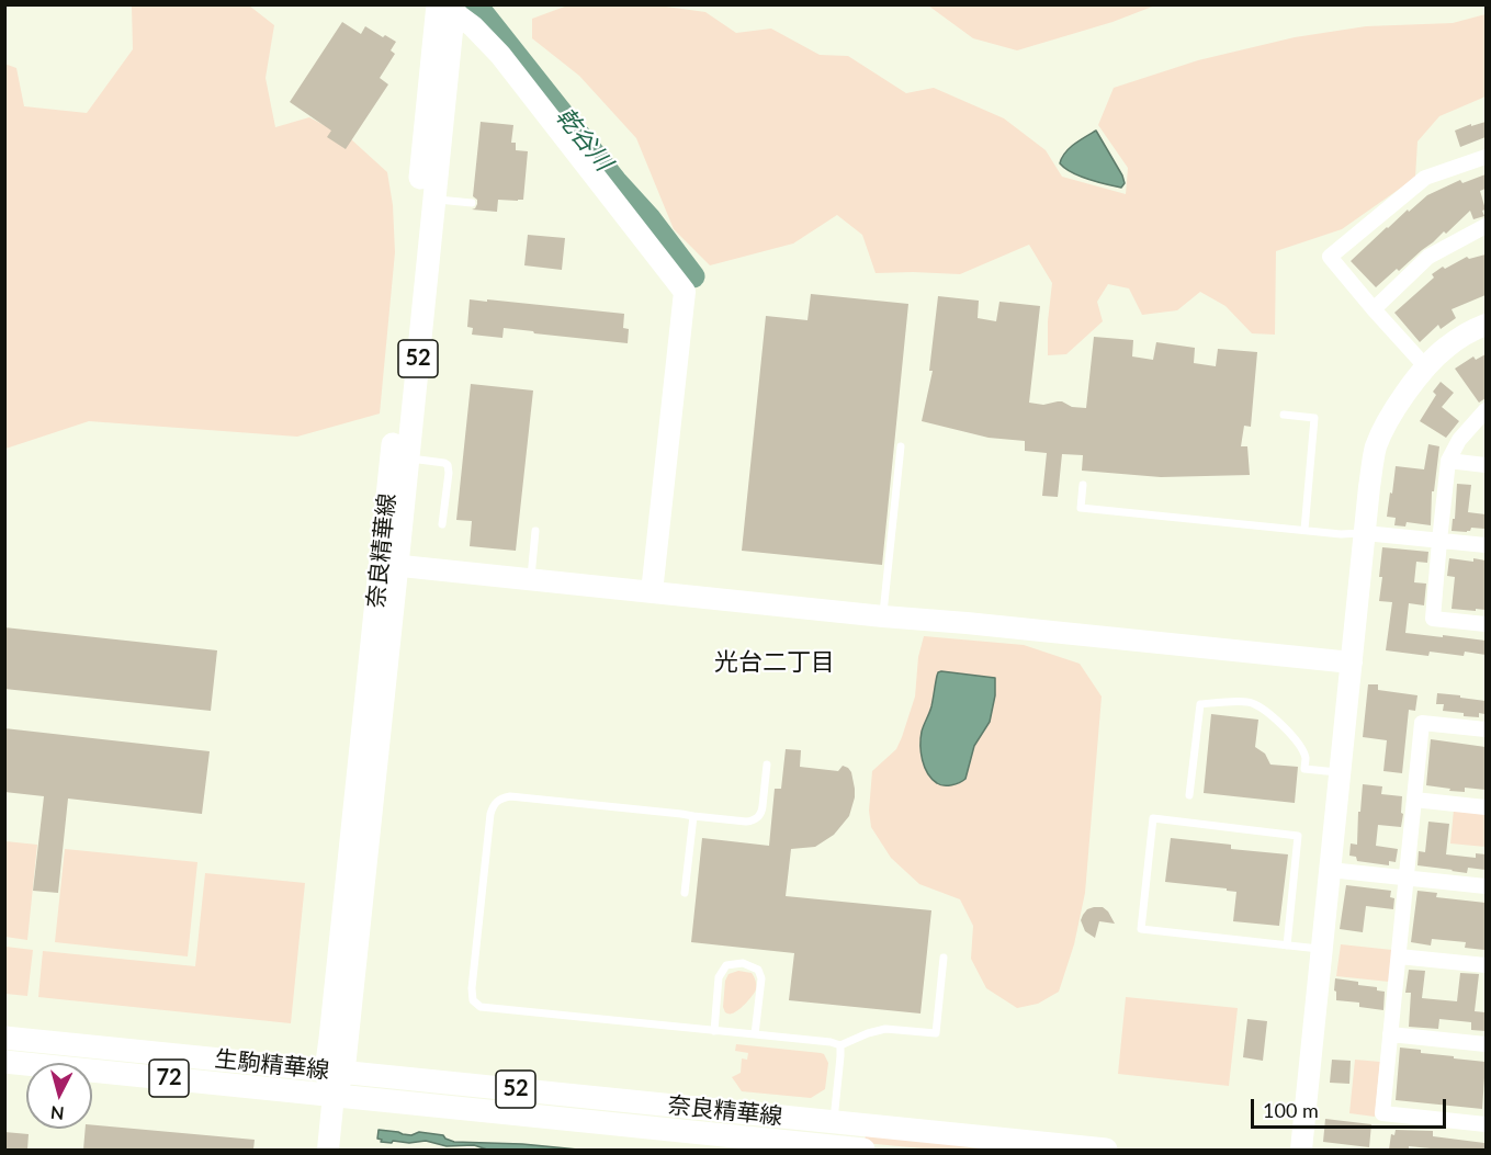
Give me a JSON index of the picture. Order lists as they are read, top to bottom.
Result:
{
  "streets": {
    "main road": [
      "52",
      "奈良精華線",
      "生駒精華線",
      "72"
    ]
  },
  "crossings": [
    ["奈良精華線", "生駒精華線"]
  ],
  "districts": ["光台二丁目"],
  "water": ["乾谷川"],
  "scale_bar": "100 m",
  "north": "bottom"
}
